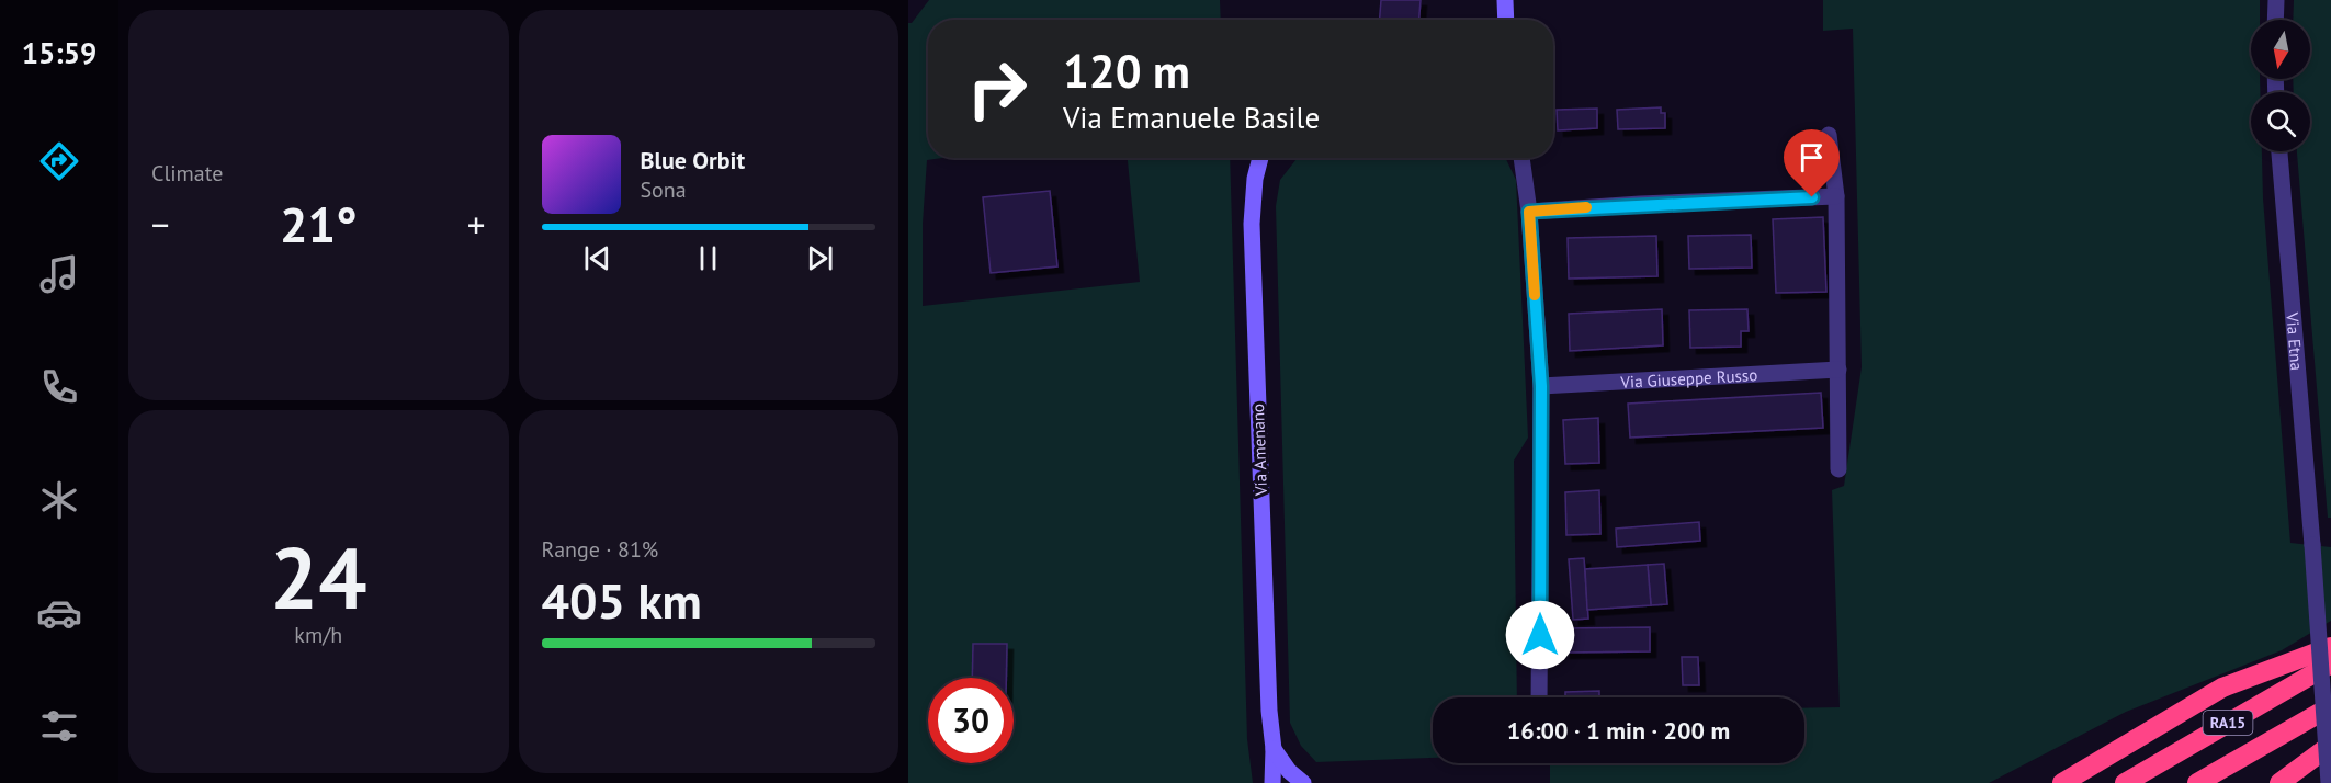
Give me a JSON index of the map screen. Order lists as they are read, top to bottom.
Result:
{
  "streets": {
    "highway": ["RA15"],
    "main road": ["Via Amenano"],
    "street": ["Via Etna", "Via Giuseppe Russo"]
  },
  "north": "bottom",
  "page": {
    "tabs": "15:59",
    "tile": [
      "Climate",
      ["24", "km/h"],
      ["Range · 81%", "405 km"]
    ],
    "turn": ["120 m", "Via Emanuele Basile"],
    "song": ["Blue Orbit", "Sona"],
    "heat": ["−", "21°", "+"],
    "limit": "30",
    "trip": "16:00 · 1 min · 200 m"
  }
}
